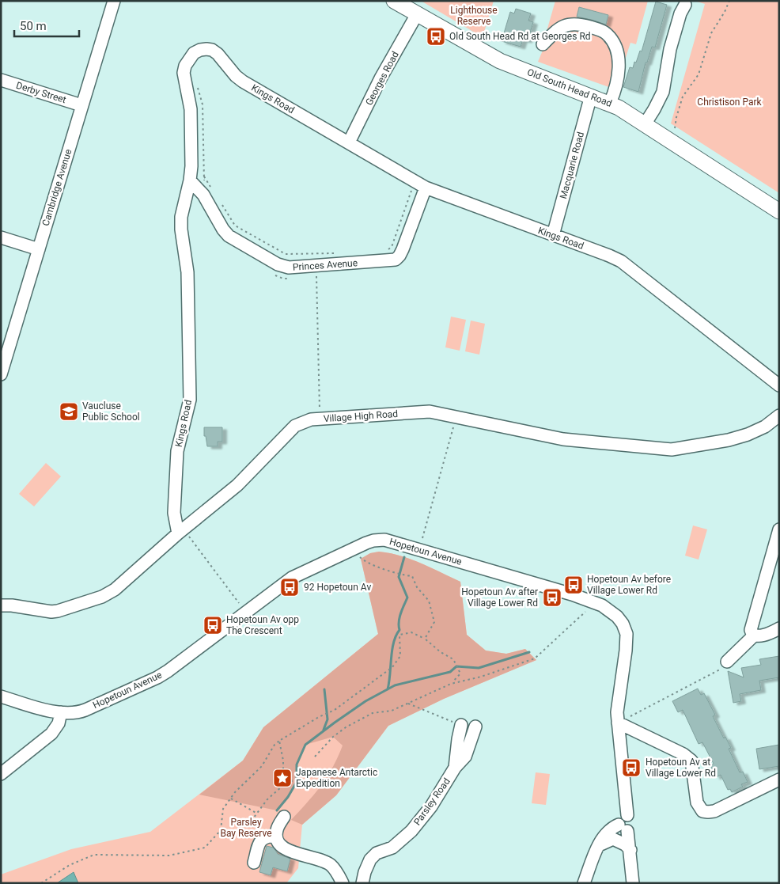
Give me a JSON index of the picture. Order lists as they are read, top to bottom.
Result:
{
  "streets": {
    "main road": ["Old South Head Road"],
    "street": [
      "Georges Road",
      "Derby Street",
      "Kings Road",
      "Macquarie Road",
      "Cambridge Avenue",
      "Princes Avenue",
      "Village High Road",
      "Hopetoun Avenue",
      "Parsley Road"
    ]
  },
  "crossings": [
    ["Georges Road", "Old South Head Road"],
    ["Georges Road", "Kings Road"],
    ["Old South Head Road", "Macquarie Road"],
    ["Derby Street", "Cambridge Avenue"],
    ["Kings Road", "Macquarie Road"],
    ["Kings Road", "Princes Avenue"],
    ["Kings Road", "Village High Road"]
  ],
  "parks": ["Lighthouse Reserve", "Christison Park", "Parsley Bay Reserve"],
  "places": {
    "bus stop": [
      "Old South Head Rd at Georges Rd",
      "Hopetoun Av before Village Lower Rd",
      "92 Hopetoun Av",
      "Hopetoun Av after Village Lower Rd",
      "Hopetoun Av opp The Crescent",
      "Hopetoun Av at Village Lower Rd"
    ],
    "school or university": ["Vaucluse Public School"],
    "place": ["Japanese Antarctic Expedition"]
  },
  "scale_bar": "50 m"
}
